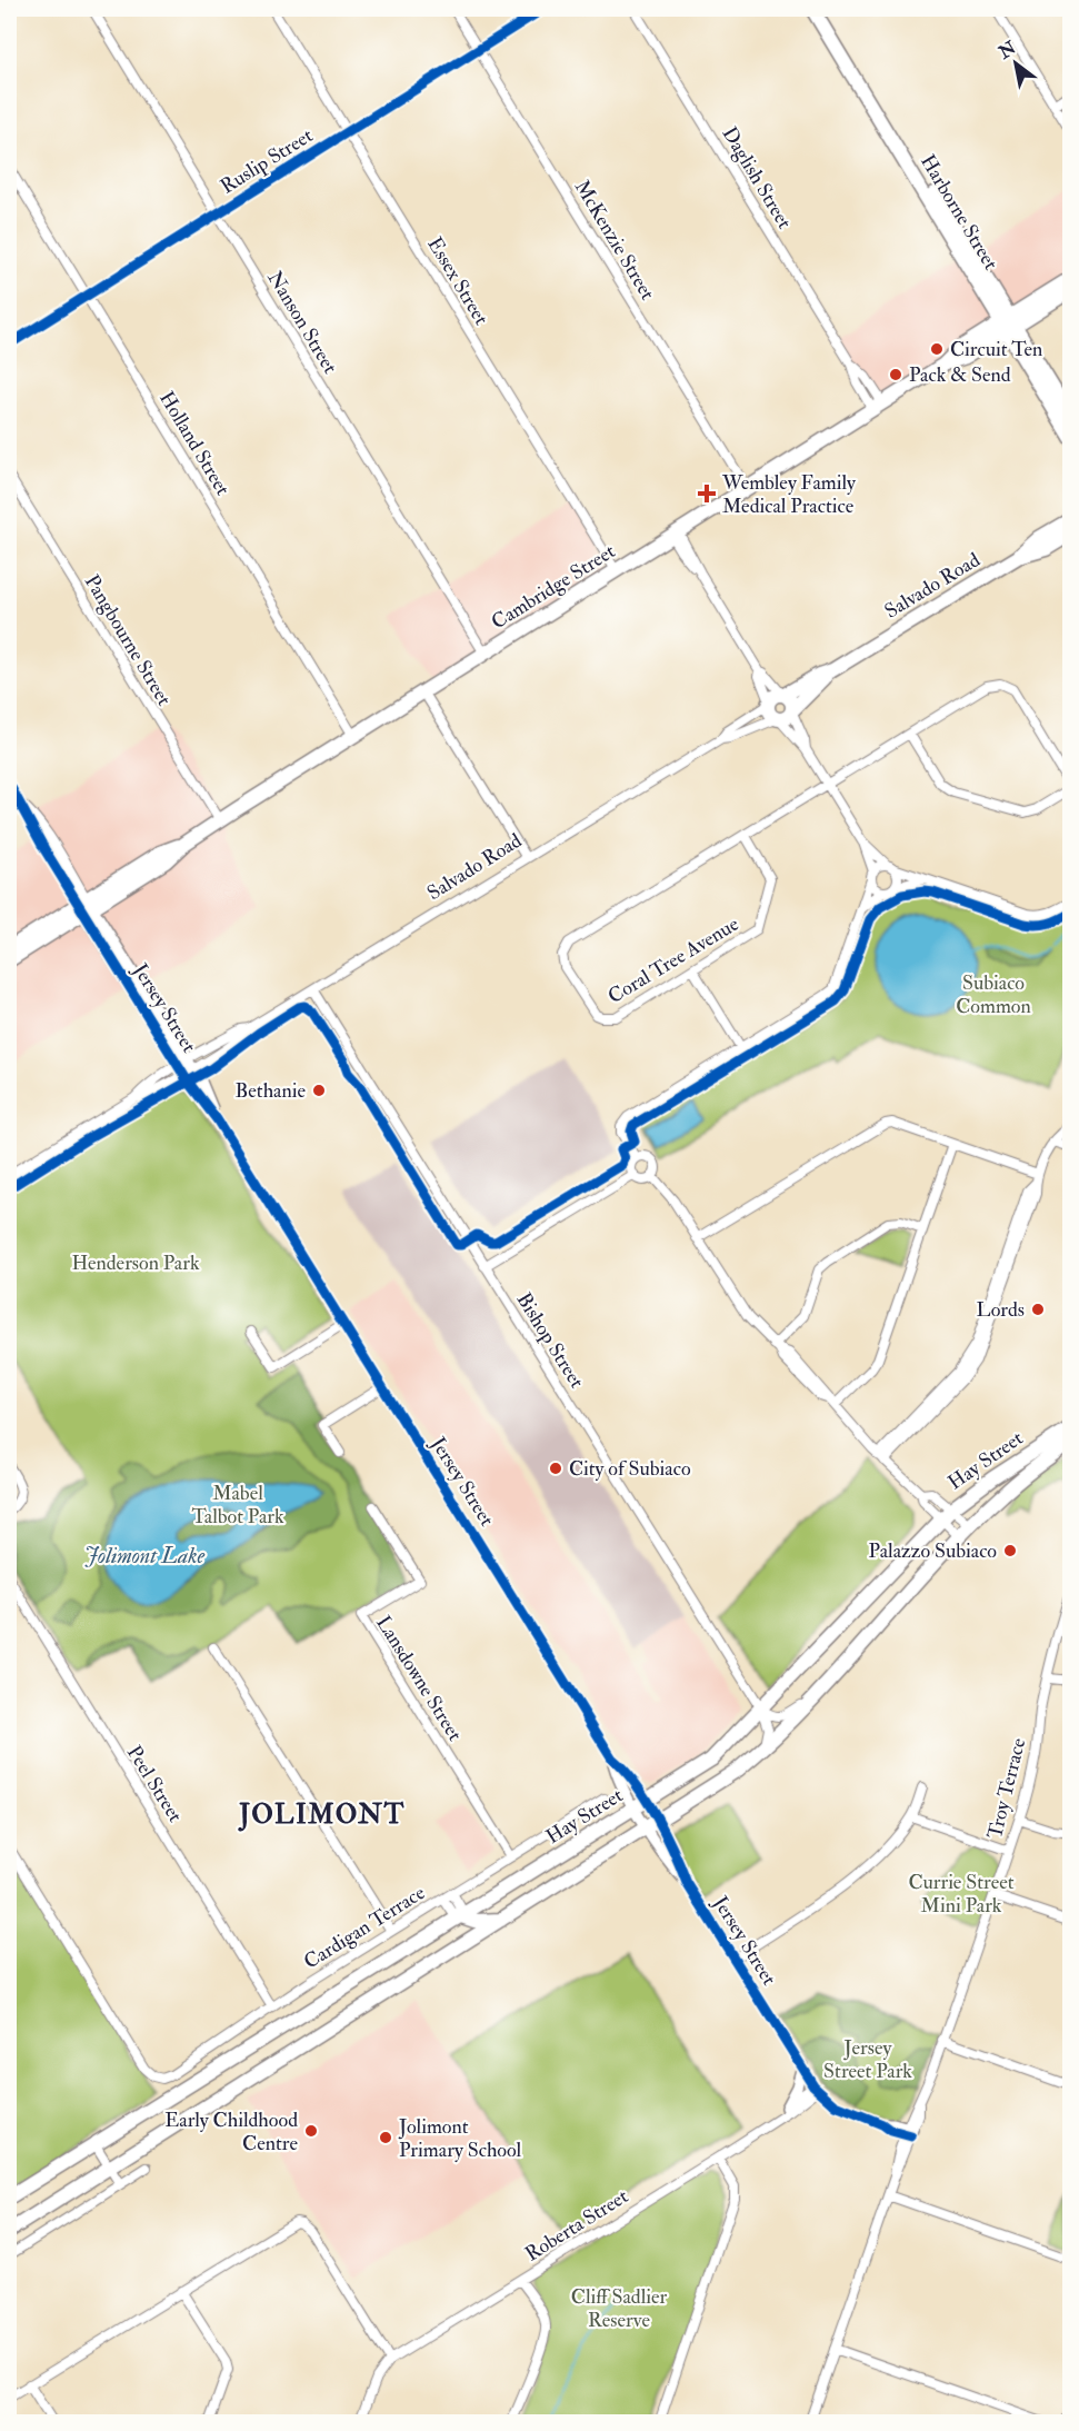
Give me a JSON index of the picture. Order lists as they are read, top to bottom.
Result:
{
  "streets": {
    "main road": [
      "Harborne Street",
      "Salvado Road",
      "Cambridge Street",
      "Hay Street"
    ],
    "street": [
      "Ruslip Street",
      "Daglish Street",
      "McKenzie Street",
      "Essex Street",
      "Nanson Street",
      "Holland Street",
      "Pangbourne Street",
      "Coral Tree Avenue",
      "Jersey Street",
      "Bishop Street",
      "Lansdowne Street",
      "Peel Street",
      "Troy Terrace",
      "Cardigan Terrace",
      "Roberta Street"
    ]
  },
  "crossings": [
    ["Ruslip Street", "McKenzie Street"],
    ["Ruslip Street", "Essex Street"],
    ["Ruslip Street", "Nanson Street"],
    ["Ruslip Street", "Holland Street"],
    ["Daglish Street", "Cambridge Street"],
    ["Harborne Street", "Cambridge Street"],
    ["McKenzie Street", "Cambridge Street"],
    ["Essex Street", "Cambridge Street"],
    ["Nanson Street", "Cambridge Street"],
    ["Holland Street", "Cambridge Street"],
    ["Salvado Road", "Jersey Street"],
    ["Salvado Road", "Bishop Street"],
    ["Cambridge Street", "Pangbourne Street"],
    ["Cambridge Street", "Jersey Street"],
    ["Jersey Street", "Hay Street"],
    ["Jersey Street", "Troy Terrace"],
    ["Jersey Street", "Roberta Street"],
    ["Bishop Street", "Hay Street"],
    ["Lansdowne Street", "Cardigan Terrace"],
    ["Peel Street", "Cardigan Terrace"]
  ],
  "districts": ["JOLIMONT"],
  "water": ["Jolimont Lake"],
  "parks": [
    "Subiaco Common",
    "Henderson Park",
    "Mabel Talbot Park",
    "Currie Street Mini Park",
    "Jersey Street Park",
    "Cliff Sadlier Reserve"
  ],
  "places": {
    "other": [
      "Circuit Ten",
      "Pack & Send",
      "Bethanie",
      "Lords",
      "City of Subiaco",
      "Palazzo Subiaco",
      "Early Childhood Centre",
      "Jolimont Primary School"
    ],
    "health": ["Wembley Family Medical Practice"]
  },
  "north": "top left"
}
